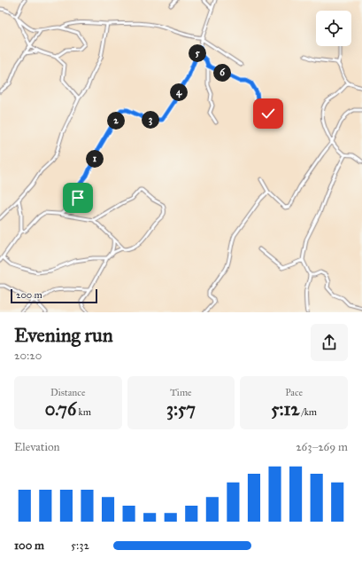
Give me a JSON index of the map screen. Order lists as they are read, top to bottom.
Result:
{
  "scale_bar": "200 m",
  "page": {
    "pins": [
      "5",
      "6",
      "4",
      "3",
      "2",
      "1"
    ],
    "scale": "200 m",
    "heading": ["Evening run", "20:20"],
    "stats": [
      ["Distance", "0.76 km"],
      ["Time", "3:57"],
      ["Pace", "5:12 /km"]
    ],
    "chart": ["Elevation", "263–269 m"],
    "list": [
      {
        "name": "100 m",
        "note": "5:32"
      }
    ]
  }
}
